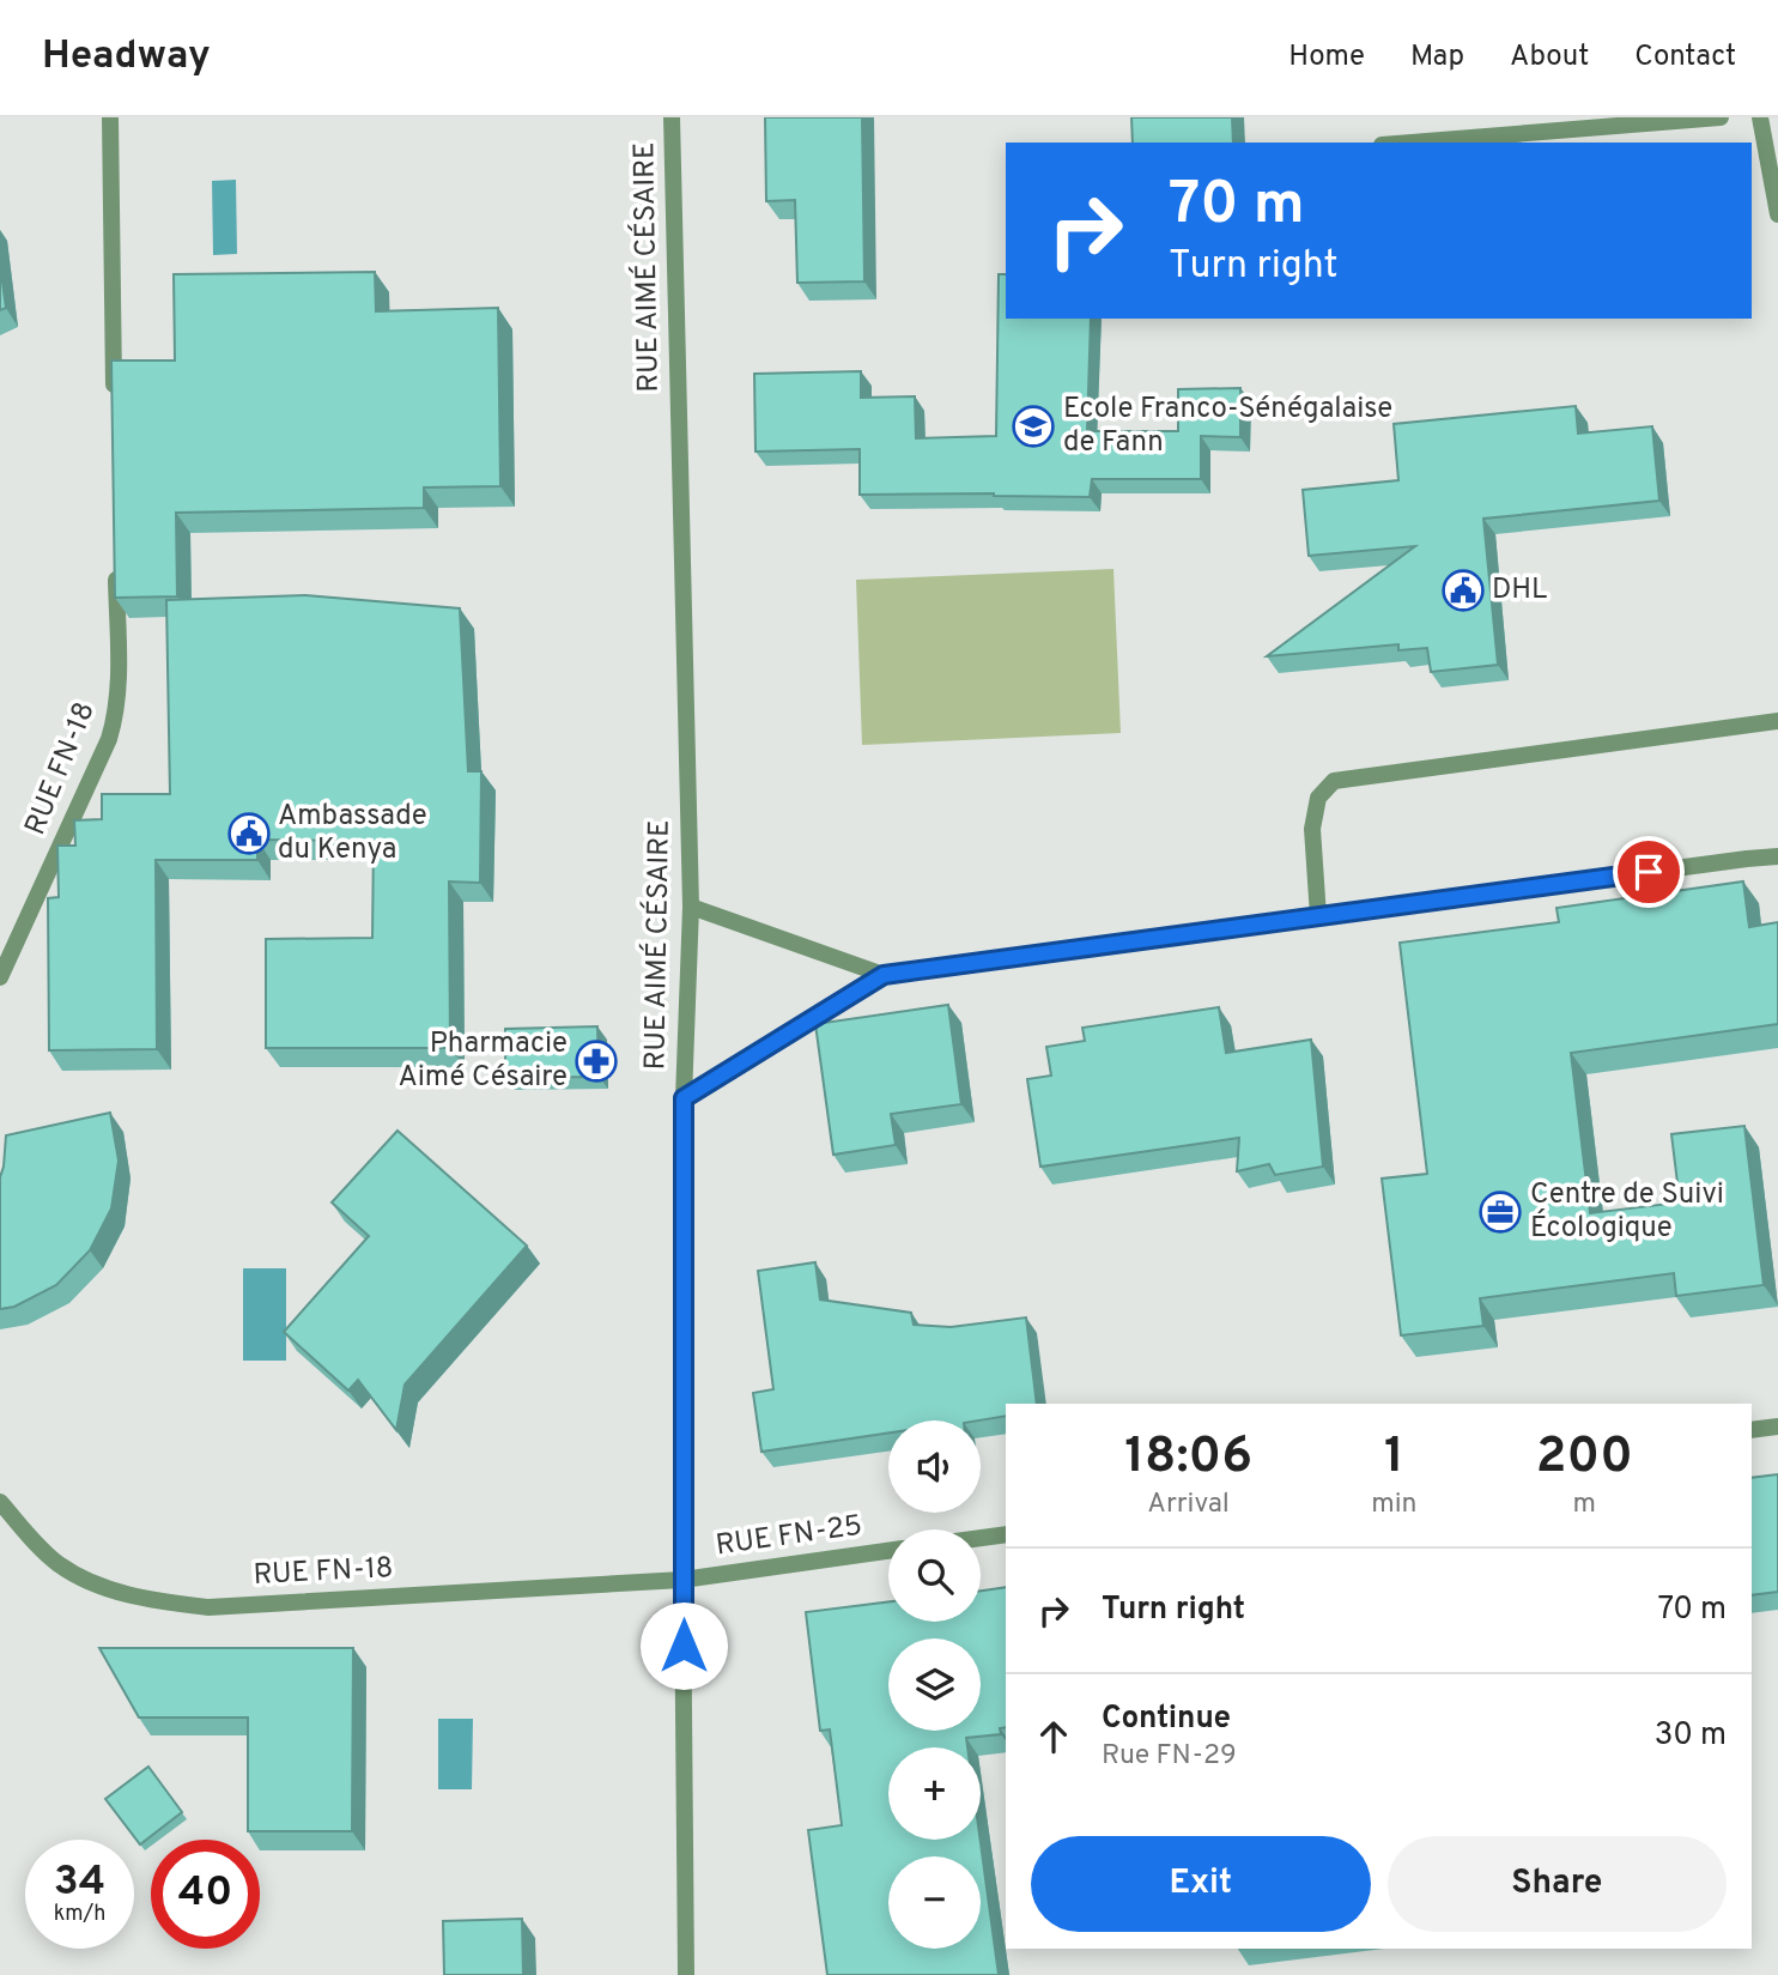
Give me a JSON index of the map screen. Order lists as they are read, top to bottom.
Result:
{
  "streets": {
    "street": ["RUE AIMÉ CÉSAIRE", "RUE FN-18", "RUE FN-25"]
  },
  "crossings": [
    ["RUE AIMÉ CÉSAIRE", "RUE FN-18"],
    ["RUE AIMÉ CÉSAIRE", "RUE FN-25"],
    ["RUE FN-18", "RUE FN-25"]
  ],
  "places": {
    "school or university": ["Ecole Franco-Sénégalaise de Fann"],
    "public building": ["DHL", "Ambassade du Kenya"],
    "pharmacy": ["Pharmacie Aimé Césaire"],
    "office": ["Centre de Suivi Écologique"]
  },
  "page": {
    "header": "Headway",
    "nav": [
      "Home",
      "Map",
      "About",
      "Contact"
    ],
    "turn": ["70 m", "Turn right"],
    "eta": [
      "18:06",
      "Arrival",
      "1",
      "min",
      "200",
      "m"
    ],
    "map_buttons": ["+", "−"],
    "list": [
      {
        "name": "Turn right",
        "value": "70 m"
      },
      {
        "name": "Continue",
        "note": "Rue FN-29",
        "value": "30 m"
      }
    ],
    "buttons": ["Exit", "Share"],
    "speed": "34 km/h",
    "limit": "40"
  }
}
